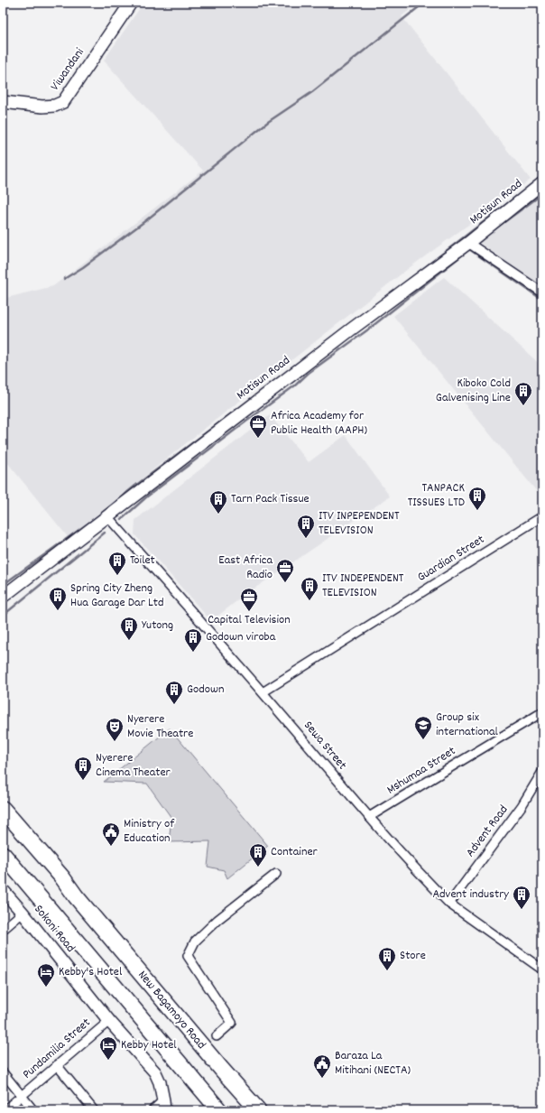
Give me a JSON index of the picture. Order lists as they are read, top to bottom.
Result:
{
  "streets": {
    "highway": ["New Bagamoyo Road"],
    "street": [
      "Viwandani",
      "Motisun Road",
      "Guardian Street",
      "Sewa Street",
      "Mshumaa Street",
      "Advent Road",
      "Sokoni Road",
      "Pundamilia Street"
    ]
  },
  "crossings": [
    ["Motisun Road", "Sewa Street"],
    ["Guardian Street", "Sewa Street"],
    ["Sewa Street", "Mshumaa Street"],
    ["Sewa Street", "Advent Road"],
    ["Sokoni Road", "Pundamilia Street"]
  ],
  "places": {
    "building": [
      "Kiboko Cold Galvenising Line",
      "TANPACK TISSUES LTD",
      "Tarn Pack Tissue",
      "ITV INPEPENDENT TELEVISION",
      "Toilet",
      "ITV INDEPENDENT TELEVISION",
      "Spring City Zheng Hua Garage Dar Ltd",
      "Yutong",
      "Godown viroba",
      "Godown",
      "Nyerere Cinema Theater",
      "Container",
      "Advent industry",
      "Store"
    ],
    "office": ["Africa Academy for Public Health (AAPH)", "East Africa Radio", "Capital Television"],
    "school or university": ["Group six international"],
    "theatre": ["Nyerere Movie Theatre"],
    "public building": ["Ministry of Education", "Baraza La Mitihani (NECTA)"],
    "hotel": ["Kebby's Hotel", "Kebby Hotel"]
  }
}
